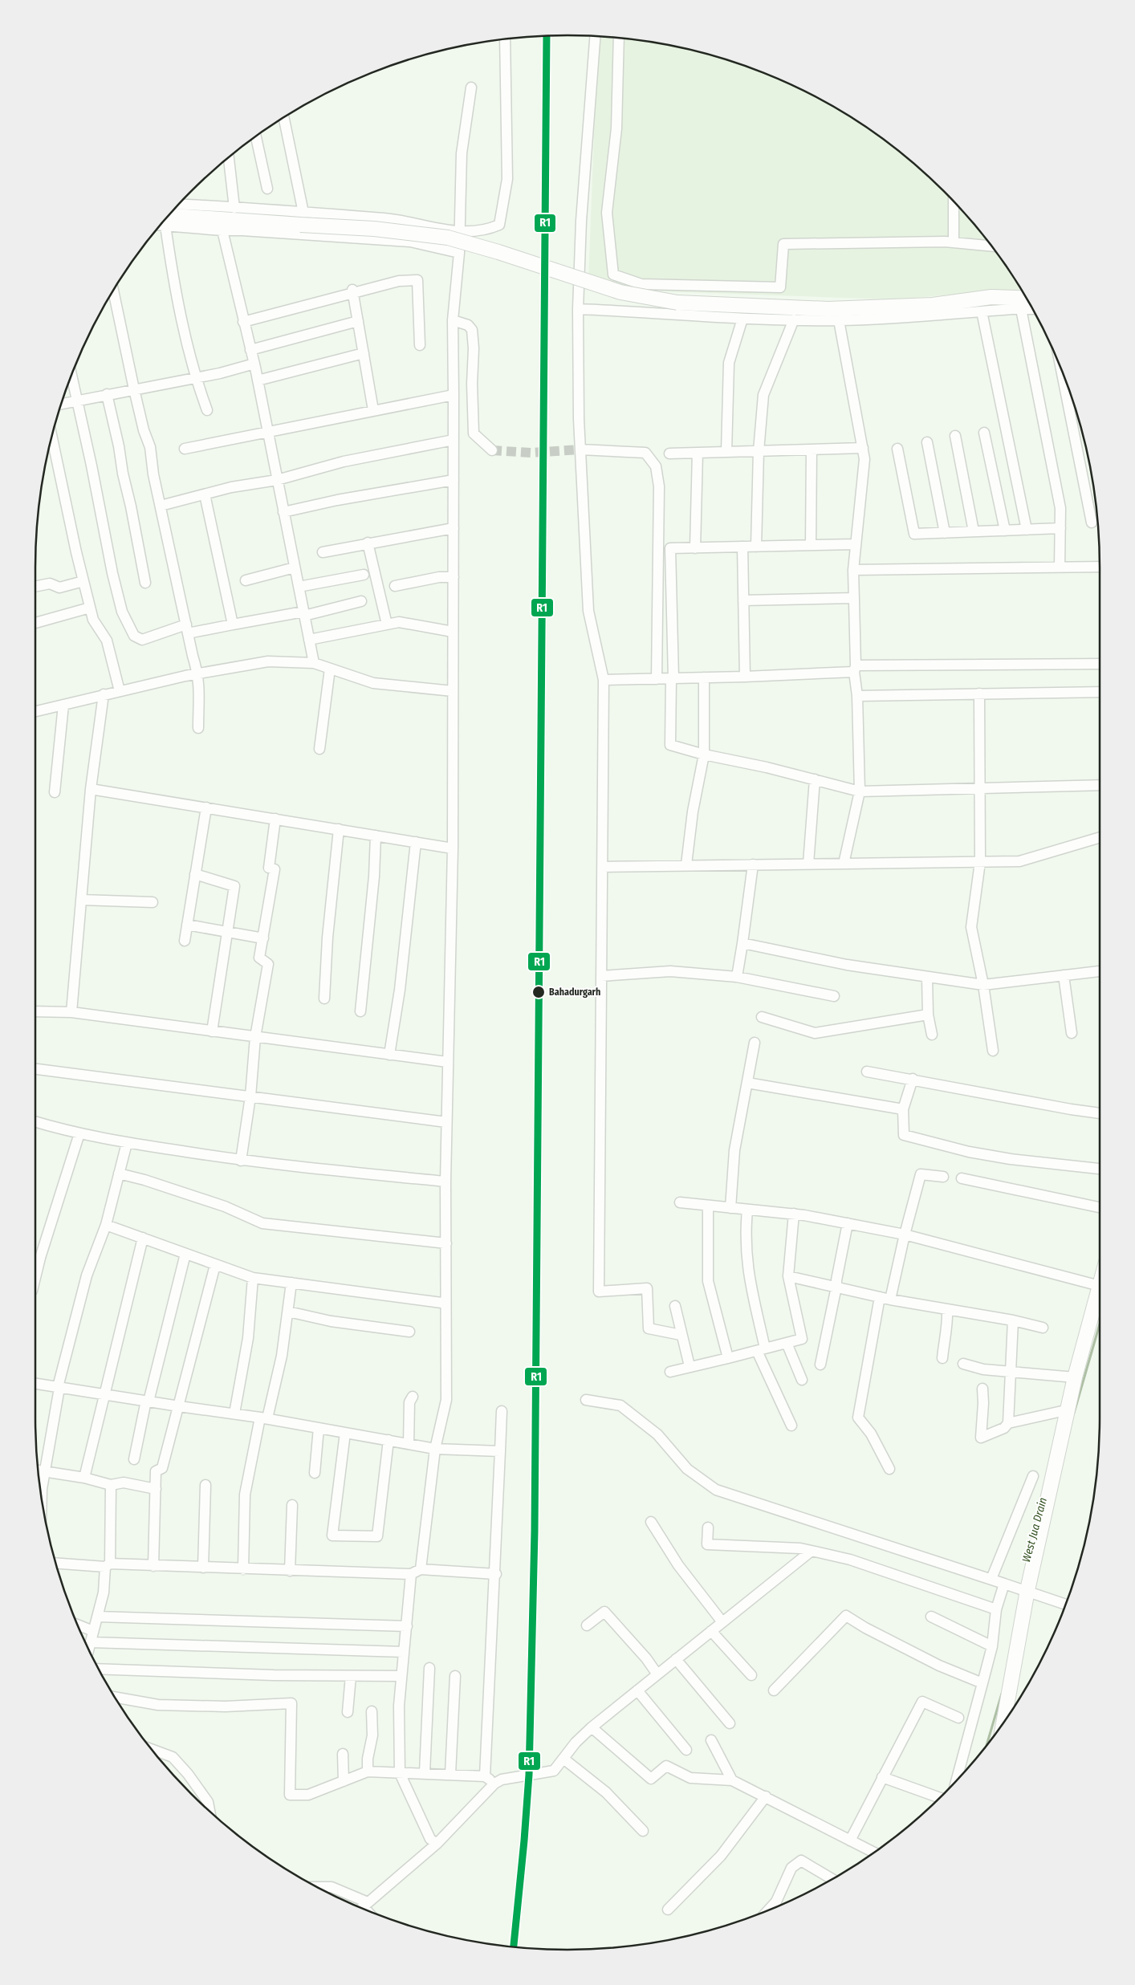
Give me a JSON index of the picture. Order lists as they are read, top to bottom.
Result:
{
  "water": ["West Jua Drain"],
  "places": ["Bahadurgarh"],
  "lines": ["transit line R1"]
}
